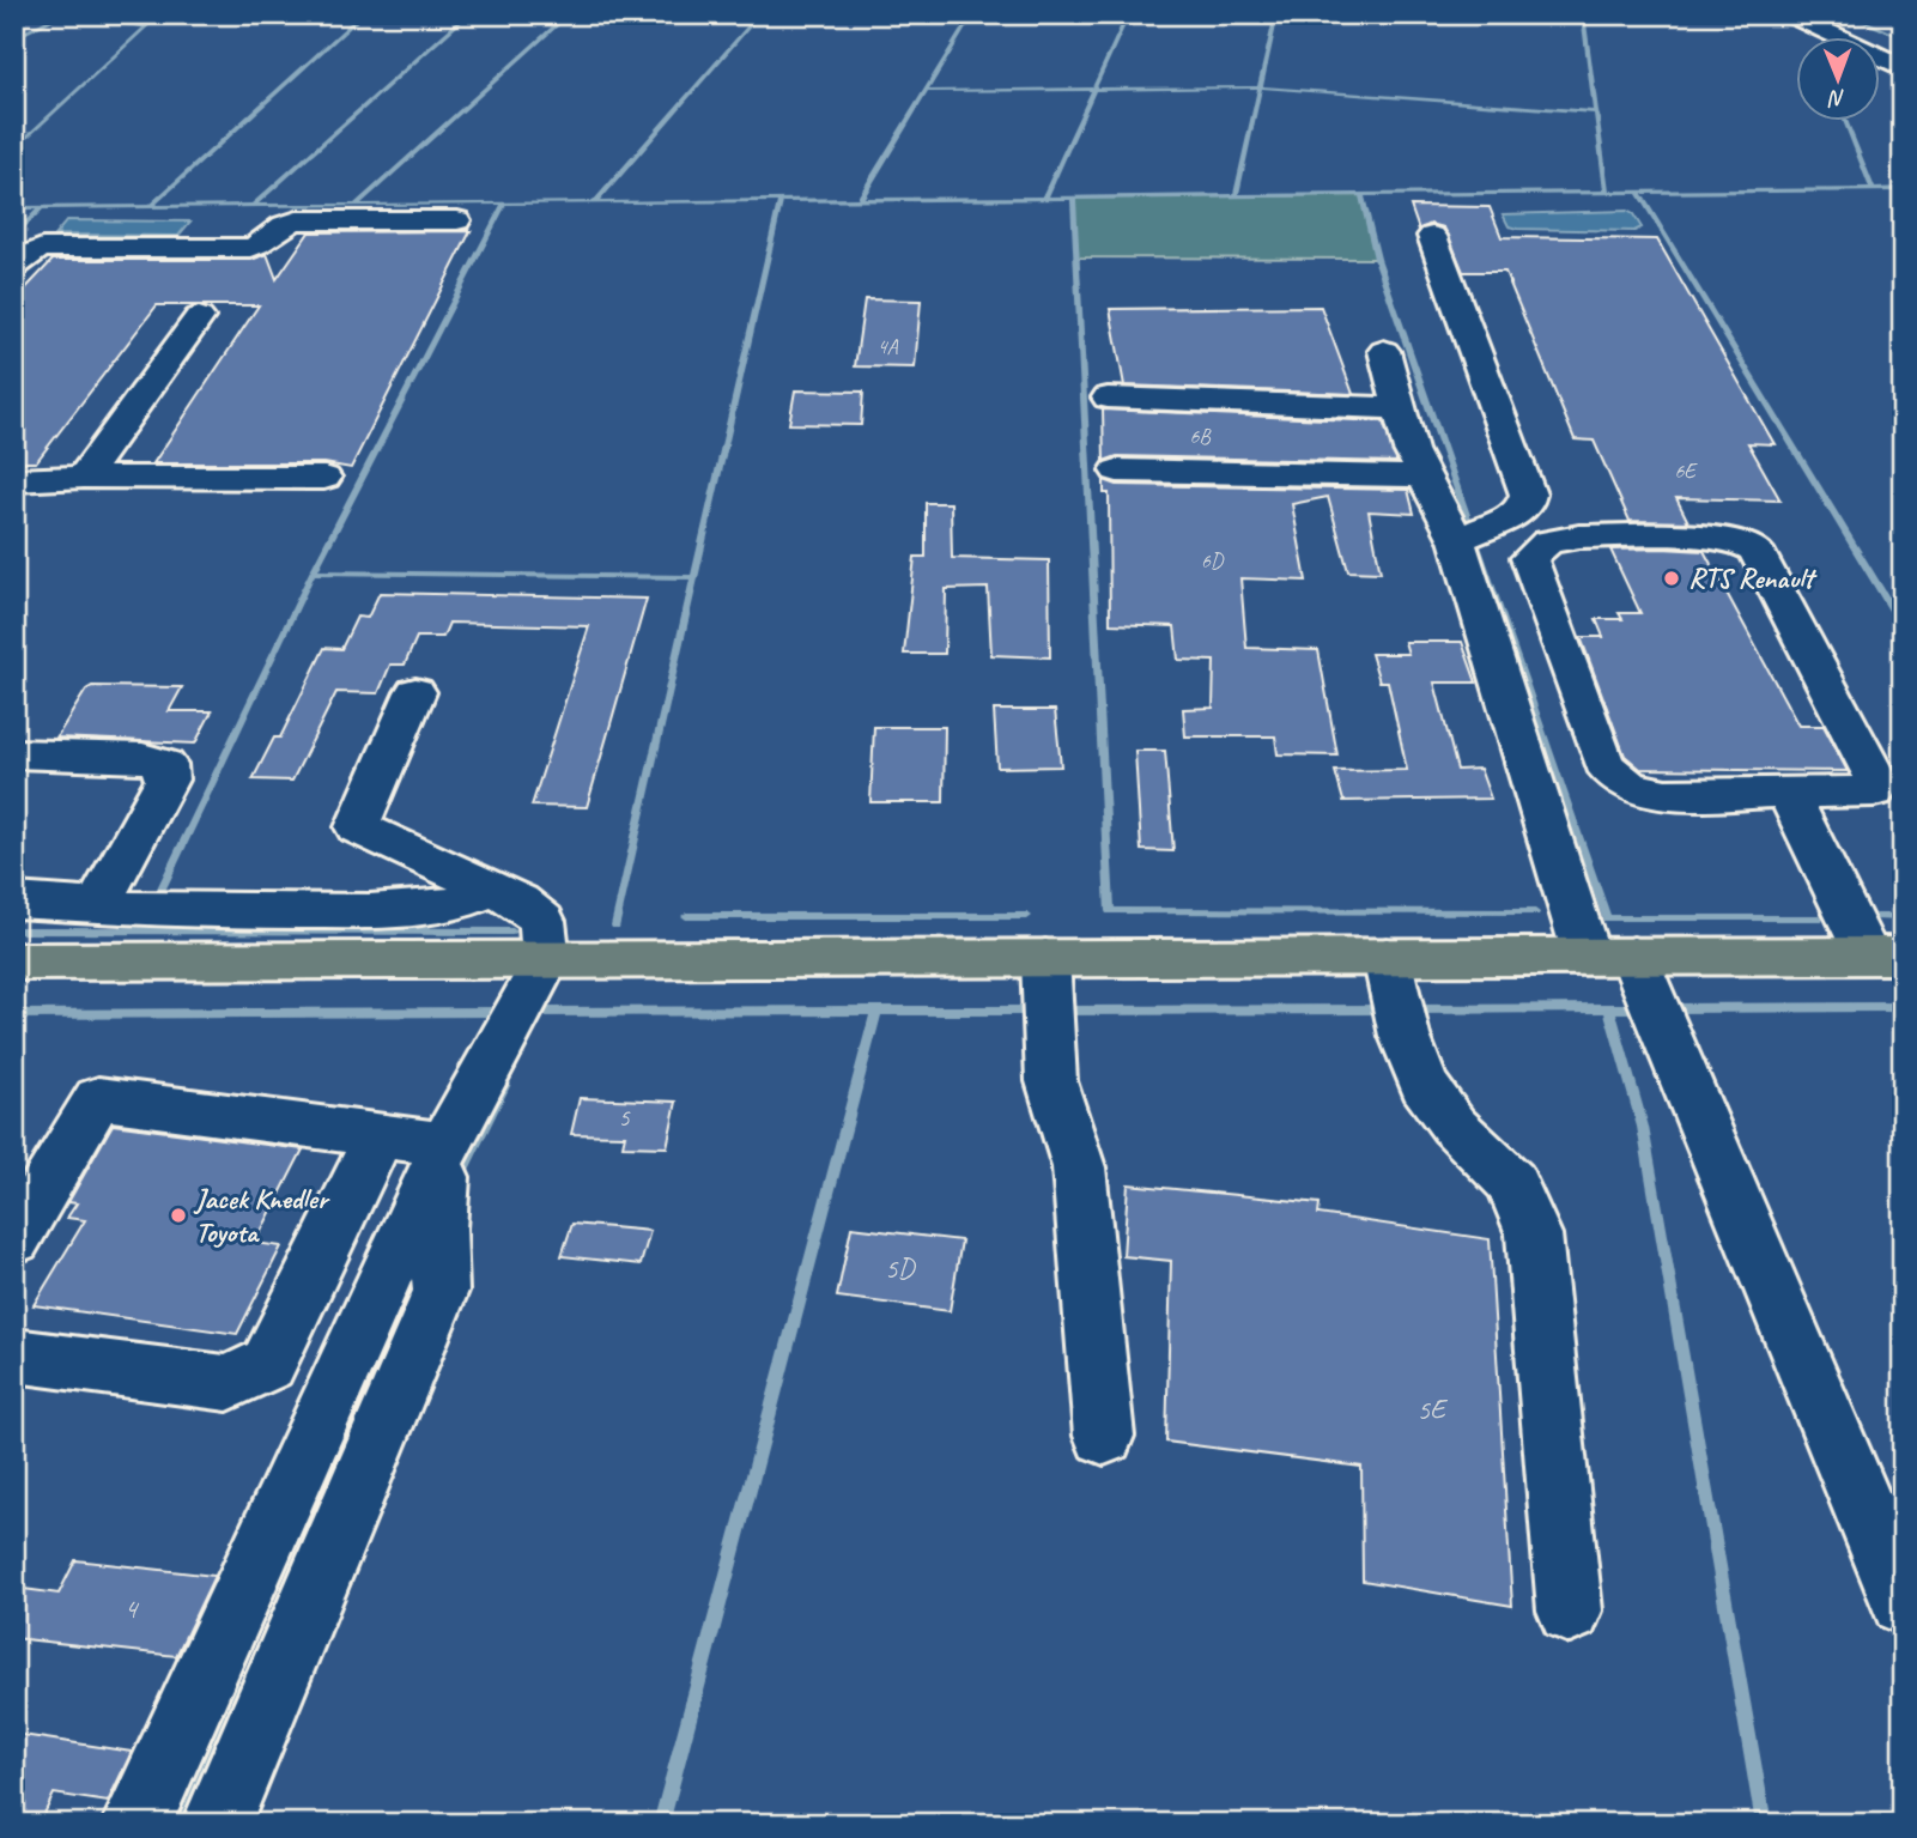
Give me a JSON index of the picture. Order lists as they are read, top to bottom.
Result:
{
  "places": ["RTS Renault", "Jacek Knedler Toyota"],
  "house_numbers": [
    "4A",
    "6B",
    "6E",
    "6D",
    "5",
    "5D",
    "5E",
    "4"
  ],
  "north": "bottom"
}
